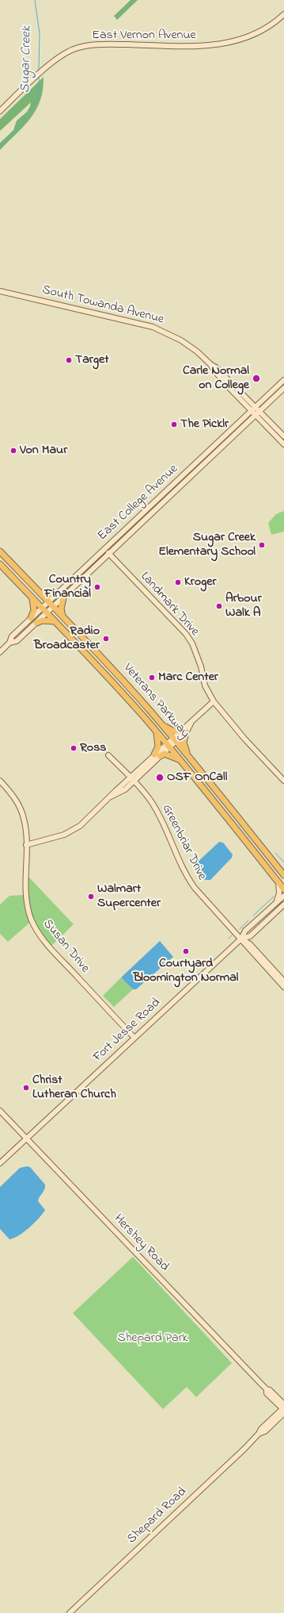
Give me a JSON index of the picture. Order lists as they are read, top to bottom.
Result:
{
  "streets": {
    "highway": ["Veterans Parkway"],
    "main road": [
      "East Vernon Avenue",
      "South Towanda Avenue",
      "East College Avenue",
      "Landmark Drive",
      "Greenbriar Drive",
      "Susan Drive",
      "Fort Jesse Road",
      "Hershey Road",
      "Shepard Road"
    ]
  },
  "crossings": [
    ["South Towanda Avenue", "East College Avenue"],
    ["East College Avenue", "Landmark Drive"],
    ["East College Avenue", "Veterans Parkway"],
    ["Greenbriar Drive", "Fort Jesse Road"],
    ["Susan Drive", "Fort Jesse Road"],
    ["Fort Jesse Road", "Hershey Road"],
    ["Hershey Road", "Shepard Road"]
  ],
  "water": ["Sugar Creek"],
  "parks": ["Shepard Park"],
  "places": [
    "Target",
    "Carle Normal on College",
    "The Picklr",
    "Von Maur",
    "Sugar Creek Elementary School",
    "Kroger",
    "Country Financial",
    "Arbour Walk A",
    "Radio Broadcaster",
    "Marc Center",
    "Ross",
    "OSF OnCall",
    "Walmart Supercenter",
    "Courtyard Bloomington Normal",
    "Christ Lutheran Church"
  ]
}
